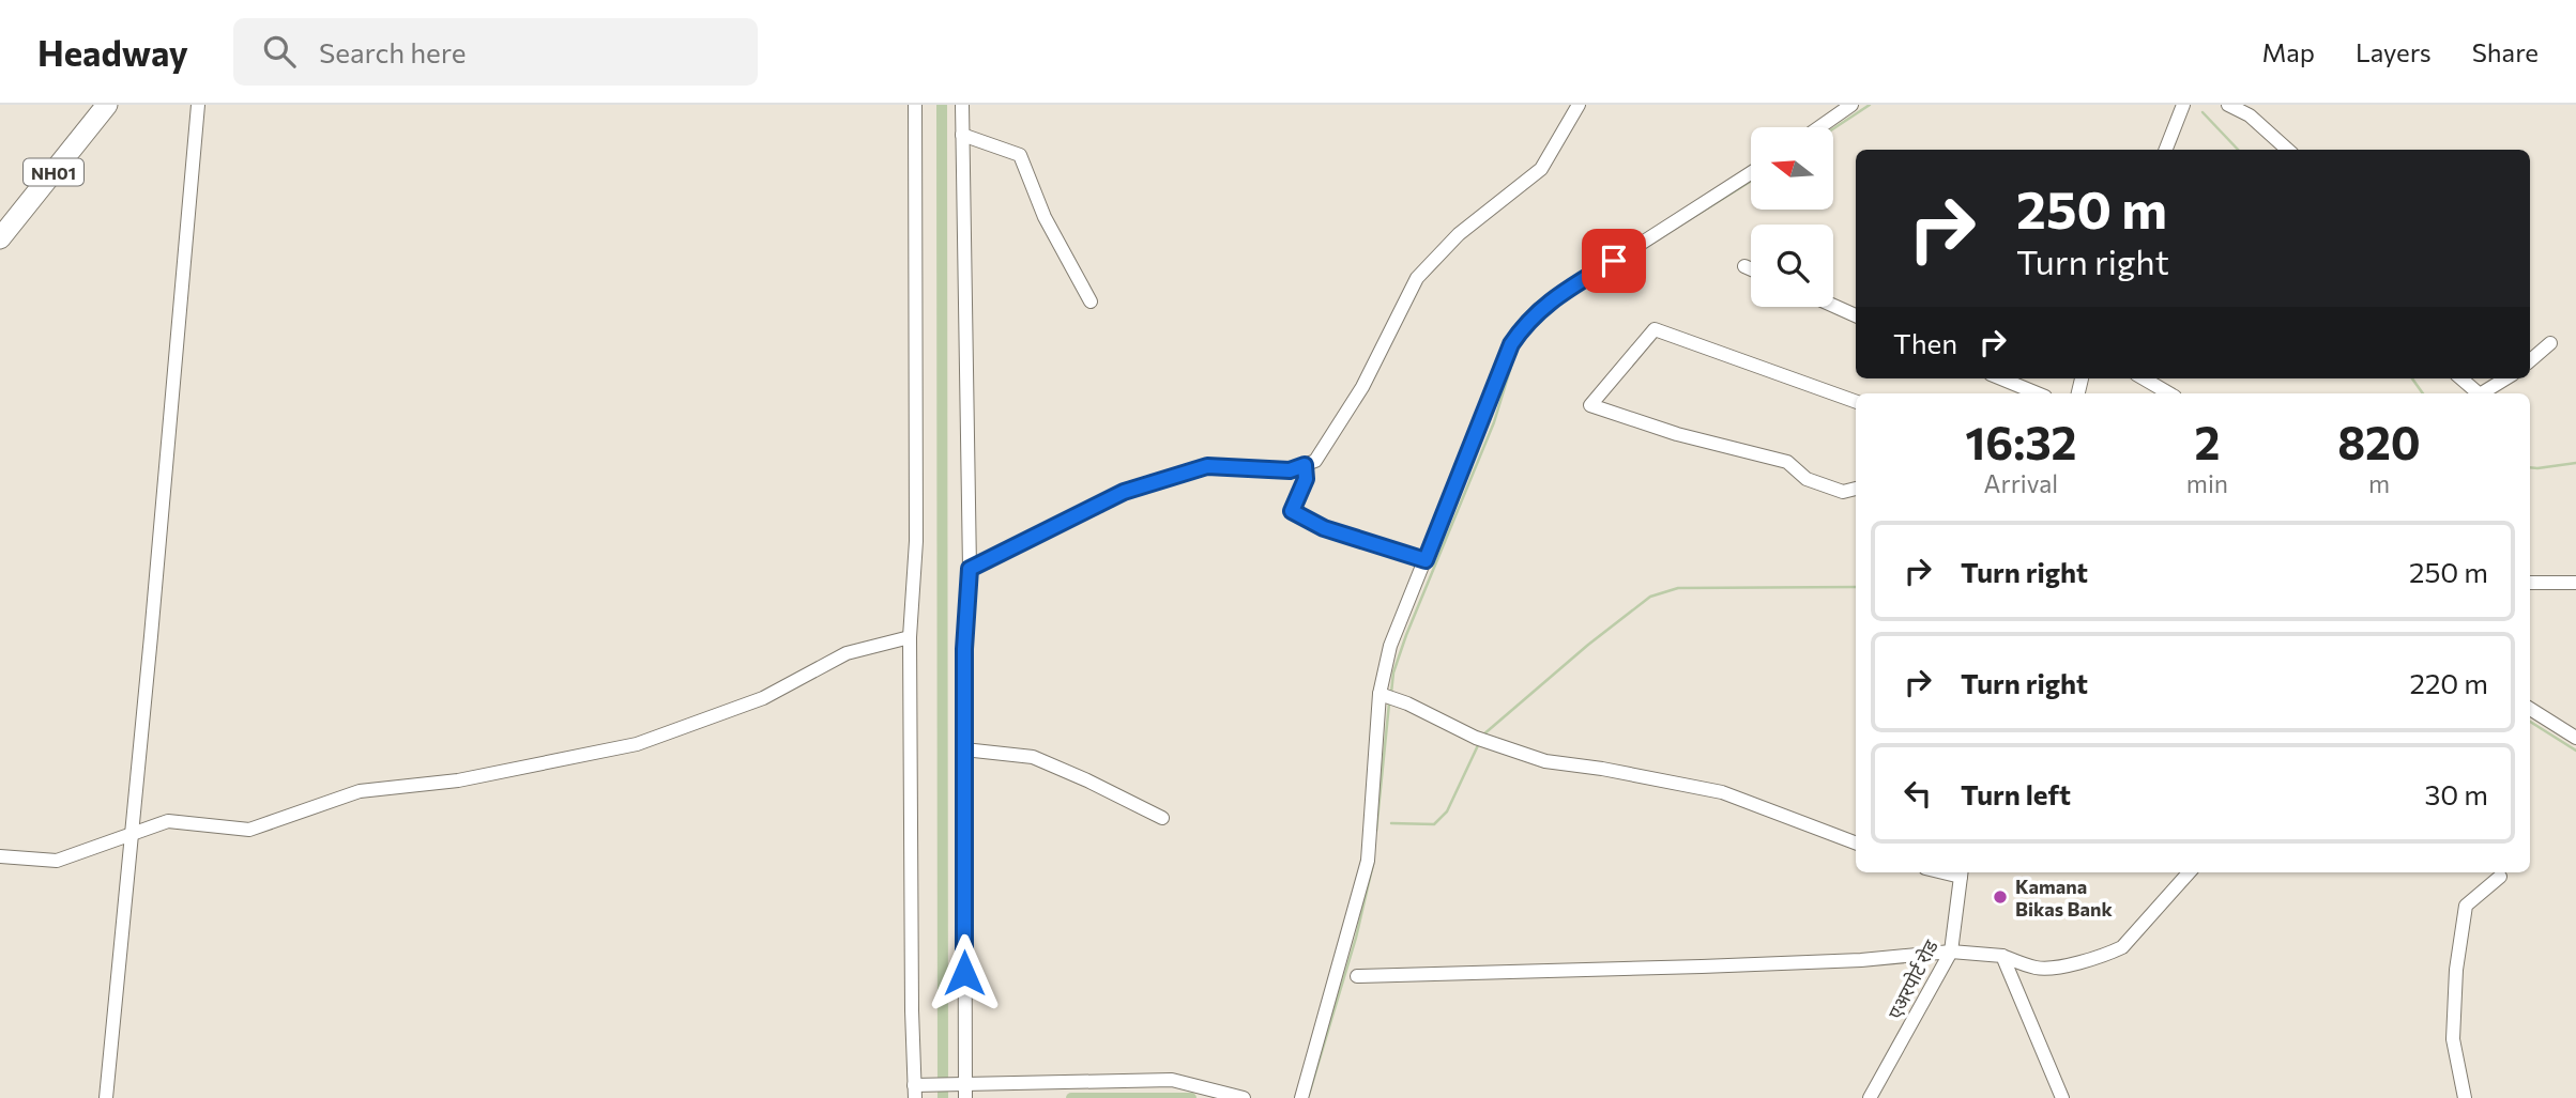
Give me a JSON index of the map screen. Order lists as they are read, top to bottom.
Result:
{
  "streets": {
    "highway": ["NH01"],
    "street": ["एअरपोर्ट रोड"]
  },
  "places": ["Kamana Bikas Bank"],
  "north": "left",
  "page": {
    "header": "Headway",
    "search": "Search here",
    "nav": ["Map", "Layers", "Share"],
    "turn": ["250 m", "Turn right"],
    "then": "Then",
    "eta": [
      "16:32",
      "Arrival",
      "2",
      "min",
      "820",
      "m"
    ],
    "list": [
      {
        "name": "Turn right",
        "value": "250 m"
      },
      {
        "name": "Turn right",
        "value": "220 m"
      },
      {
        "name": "Turn left",
        "value": "30 m"
      }
    ]
  }
}
